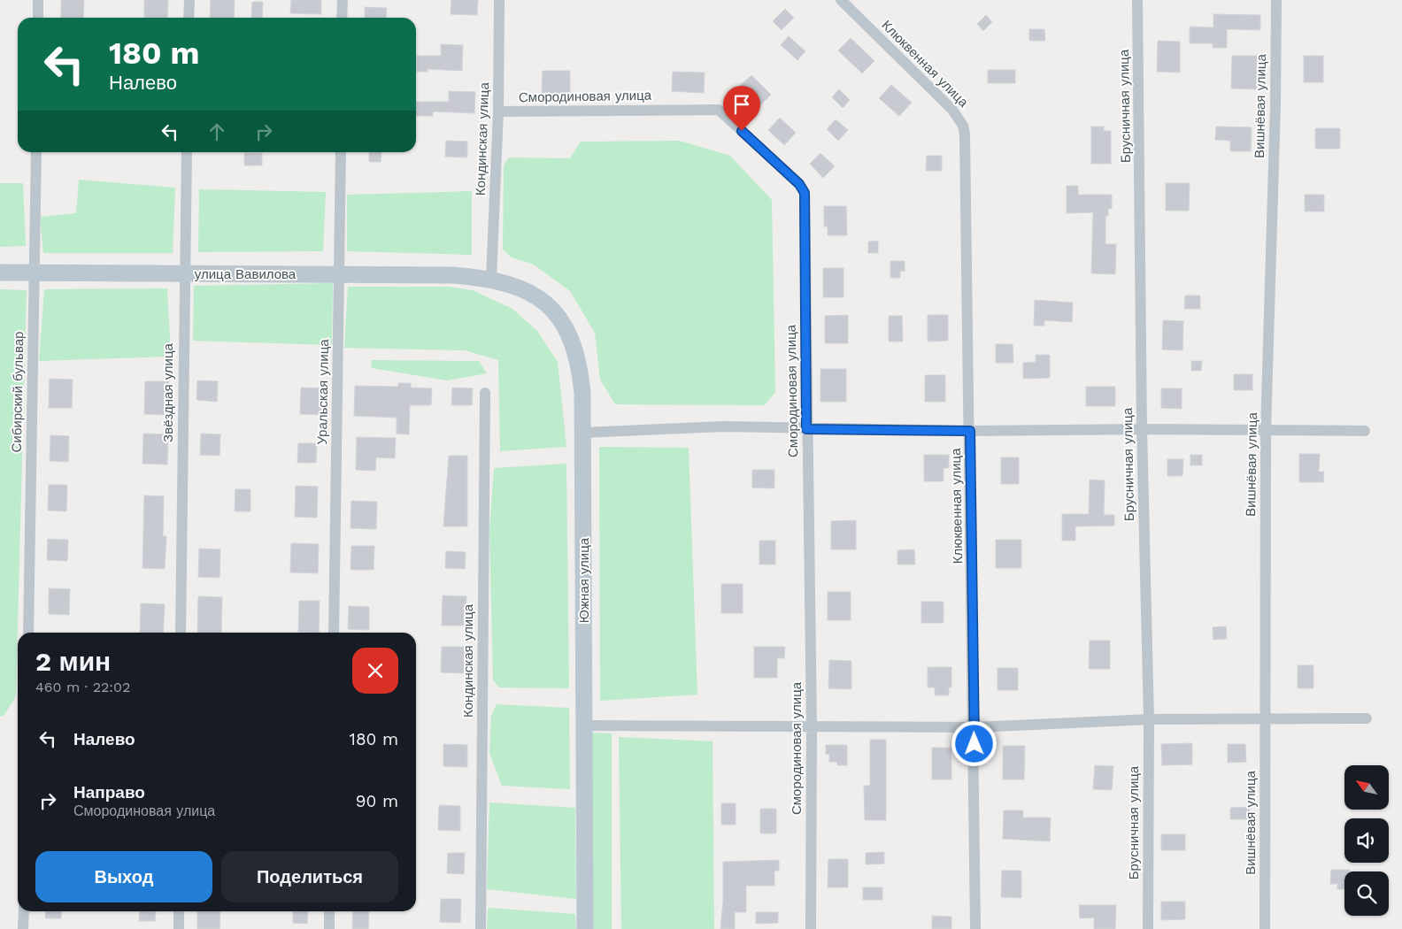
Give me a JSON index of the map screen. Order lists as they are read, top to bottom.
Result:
{
  "streets": {
    "street": [
      "Клюквенная улица",
      "Смородиновая улица",
      "Брусничная улица",
      "Вишнёвая улица",
      "Кондинская улица",
      "улица Вавилова",
      "Сибирский бульвар",
      "Уральская улица",
      "Звёздная улица",
      "Южная улица"
    ]
  },
  "crossings": [
    ["Смородиновая улица", "Кондинская улица"],
    ["Кондинская улица", "улица Вавилова"],
    ["Кондинская улица", "Южная улица"],
    ["улица Вавилова", "Сибирский бульвар"],
    ["улица Вавилова", "Уральская улица"],
    ["улица Вавилова", "Звёздная улица"],
    ["улица Вавилова", "Южная улица"]
  ],
  "north": "top left",
  "page": {
    "turn": ["180 m", "Налево"],
    "heading": ["2 мин", "460 m · 22:02"],
    "list": [
      {
        "name": "Налево",
        "value": "180 m"
      },
      {
        "name": "Направо",
        "note": "Смородиновая улица",
        "value": "90 m"
      }
    ],
    "buttons": ["Выход", "Поделиться"]
  }
}
